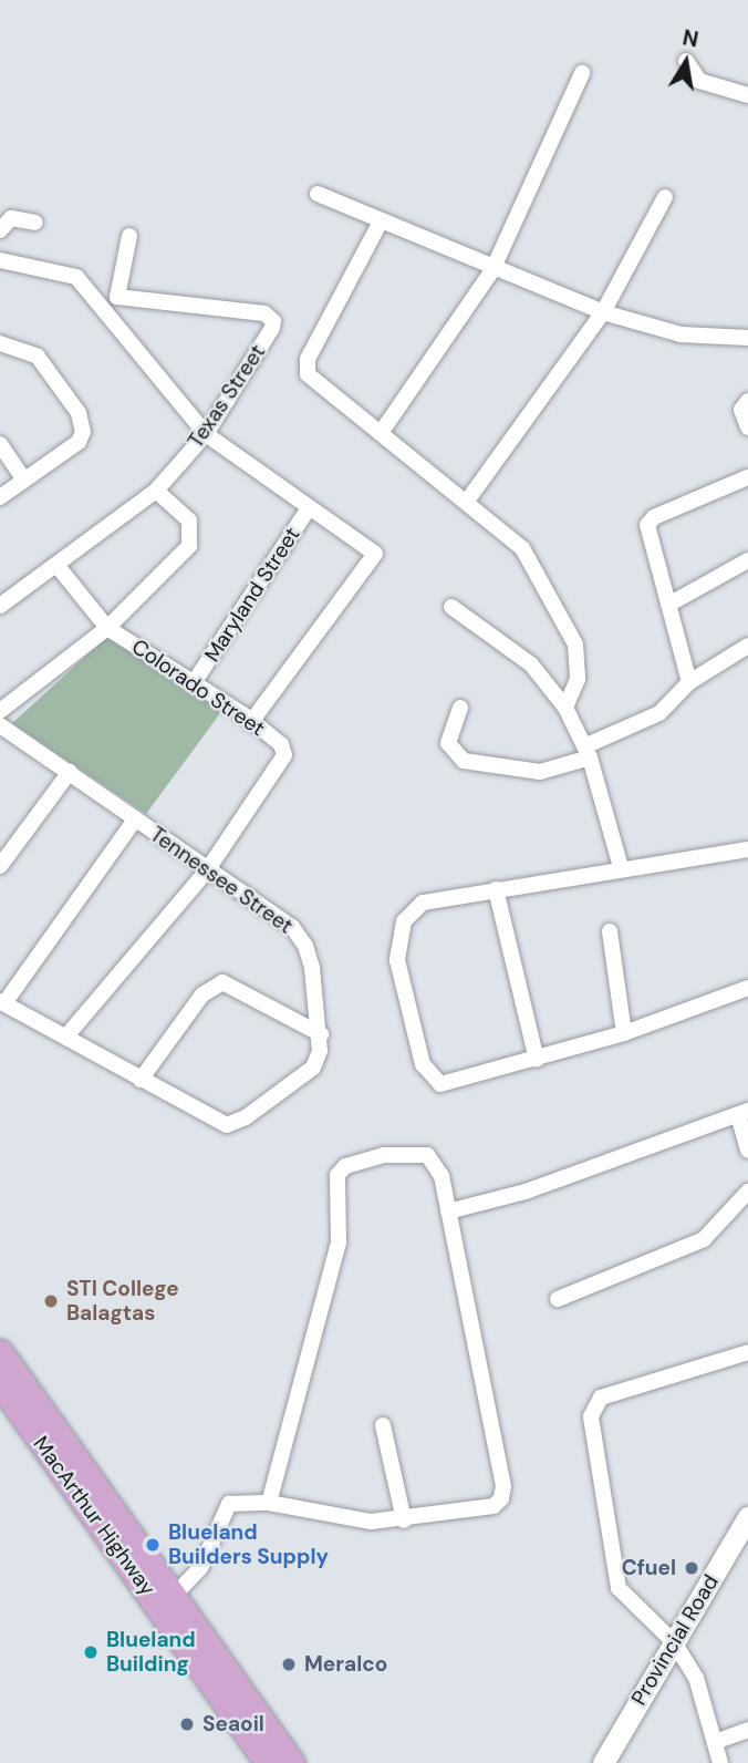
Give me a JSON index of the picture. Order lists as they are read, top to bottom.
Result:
{
  "streets": {
    "highway": ["MacArthur Highway"],
    "main road": ["Provincial Road"],
    "street": [
      "Texas Street",
      "Maryland Street",
      "Colorado Street",
      "Tennessee Street"
    ]
  },
  "crossings": [
    ["Texas Street", "Colorado Street"],
    ["Maryland Street", "Colorado Street"],
    ["Colorado Street", "Tennessee Street"]
  ],
  "places": [
    "STI College Balagtas",
    "Blueland Builders Supply",
    "Cfuel",
    "Blueland Building",
    "Meralco",
    "Seaoil"
  ],
  "north": "top"
}
